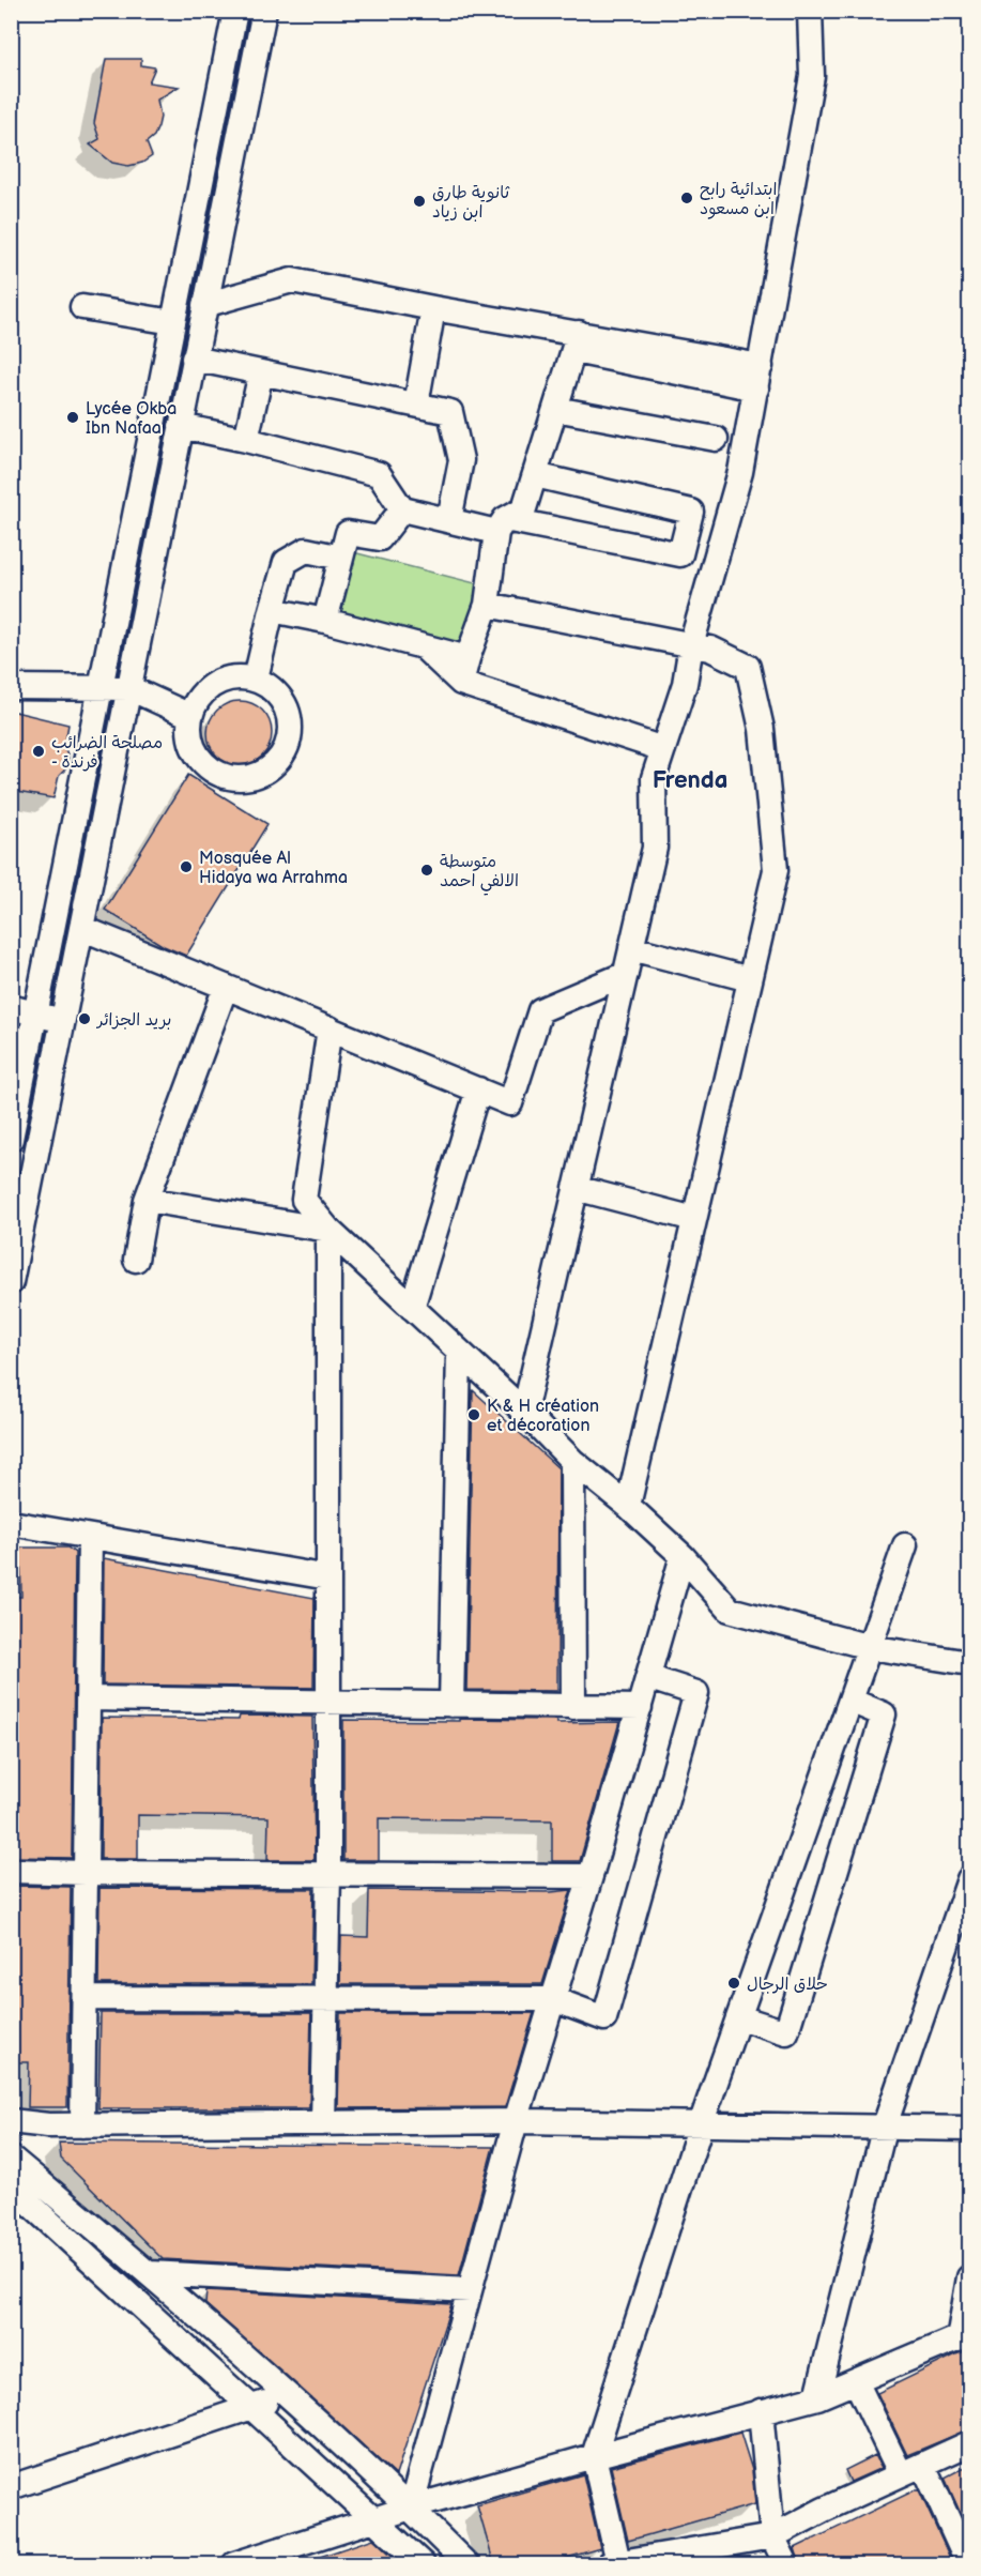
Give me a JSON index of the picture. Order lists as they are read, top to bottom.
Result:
{
  "districts": ["Frenda"],
  "places": [
    "ابتدائية رابح ابن مسعود",
    "ثانوية طارق ابن زياد",
    "Lycée Okba Ibn Nafaa",
    "مصلحة الضرائب - فرندة",
    "Mosquée Al Hidaya wa Arrahma",
    "متوسطة الالفي احمد",
    "بريد الجزائر",
    "K & H création et décoration",
    "حلاق الرجال"
  ]
}
